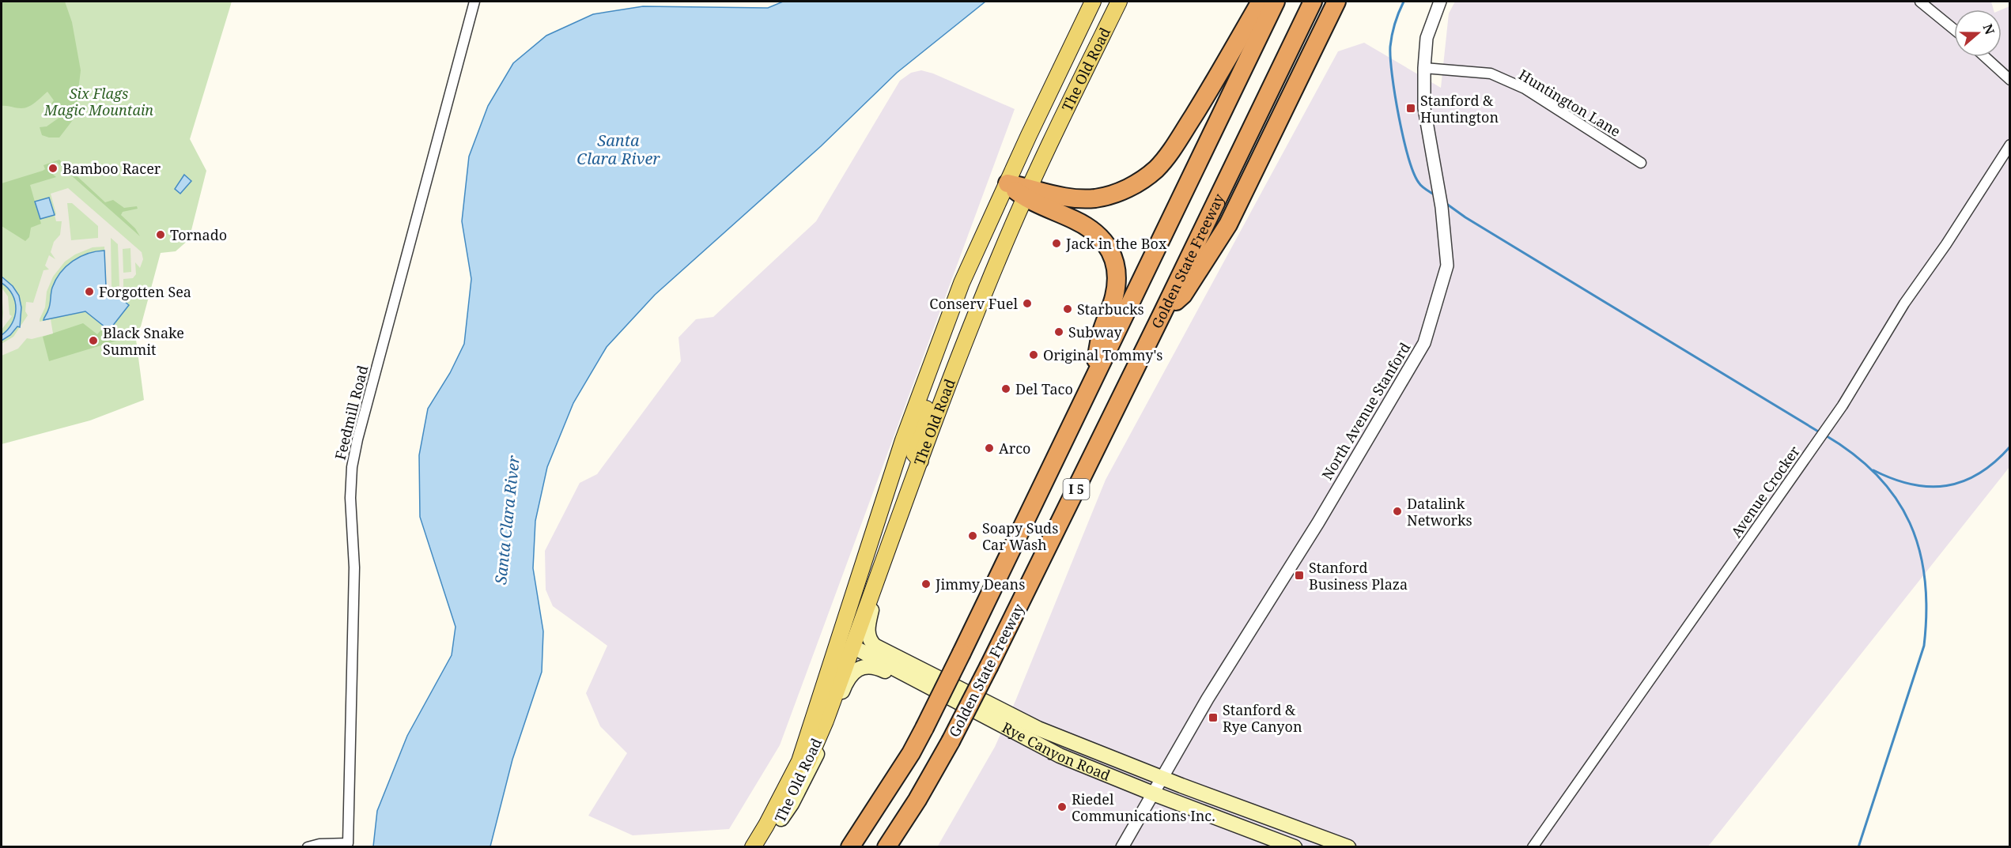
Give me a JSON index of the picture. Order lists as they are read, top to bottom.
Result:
{
  "streets": {
    "highway": ["Golden State Freeway", "I 5"],
    "main road": ["The Old Road", "Rye Canyon Road"],
    "street": [
      "Huntington Lane",
      "North Avenue Stanford",
      "Feedmill Road",
      "Avenue Crocker"
    ]
  },
  "crossings": [
    ["The Old Road", "Rye Canyon Road"],
    ["Huntington Lane", "North Avenue Stanford"],
    ["North Avenue Stanford", "Rye Canyon Road"]
  ],
  "water": ["Santa Clara River"],
  "parks": ["Six Flags Magic Mountain"],
  "places": {
    "transit": ["Stanford & Huntington", "Stanford Business Plaza", "Stanford & Rye Canyon"],
    "other": [
      "Bamboo Racer",
      "Tornado",
      "Jack in the Box",
      "Forgotten Sea",
      "Conserv Fuel",
      "Starbucks",
      "Subway",
      "Black Snake Summit",
      "Original Tommy's",
      "Del Taco",
      "Arco",
      "Datalink Networks",
      "Soapy Suds Car Wash",
      "Jimmy Deans",
      "Riedel Communications Inc."
    ]
  },
  "north": "right"
}
